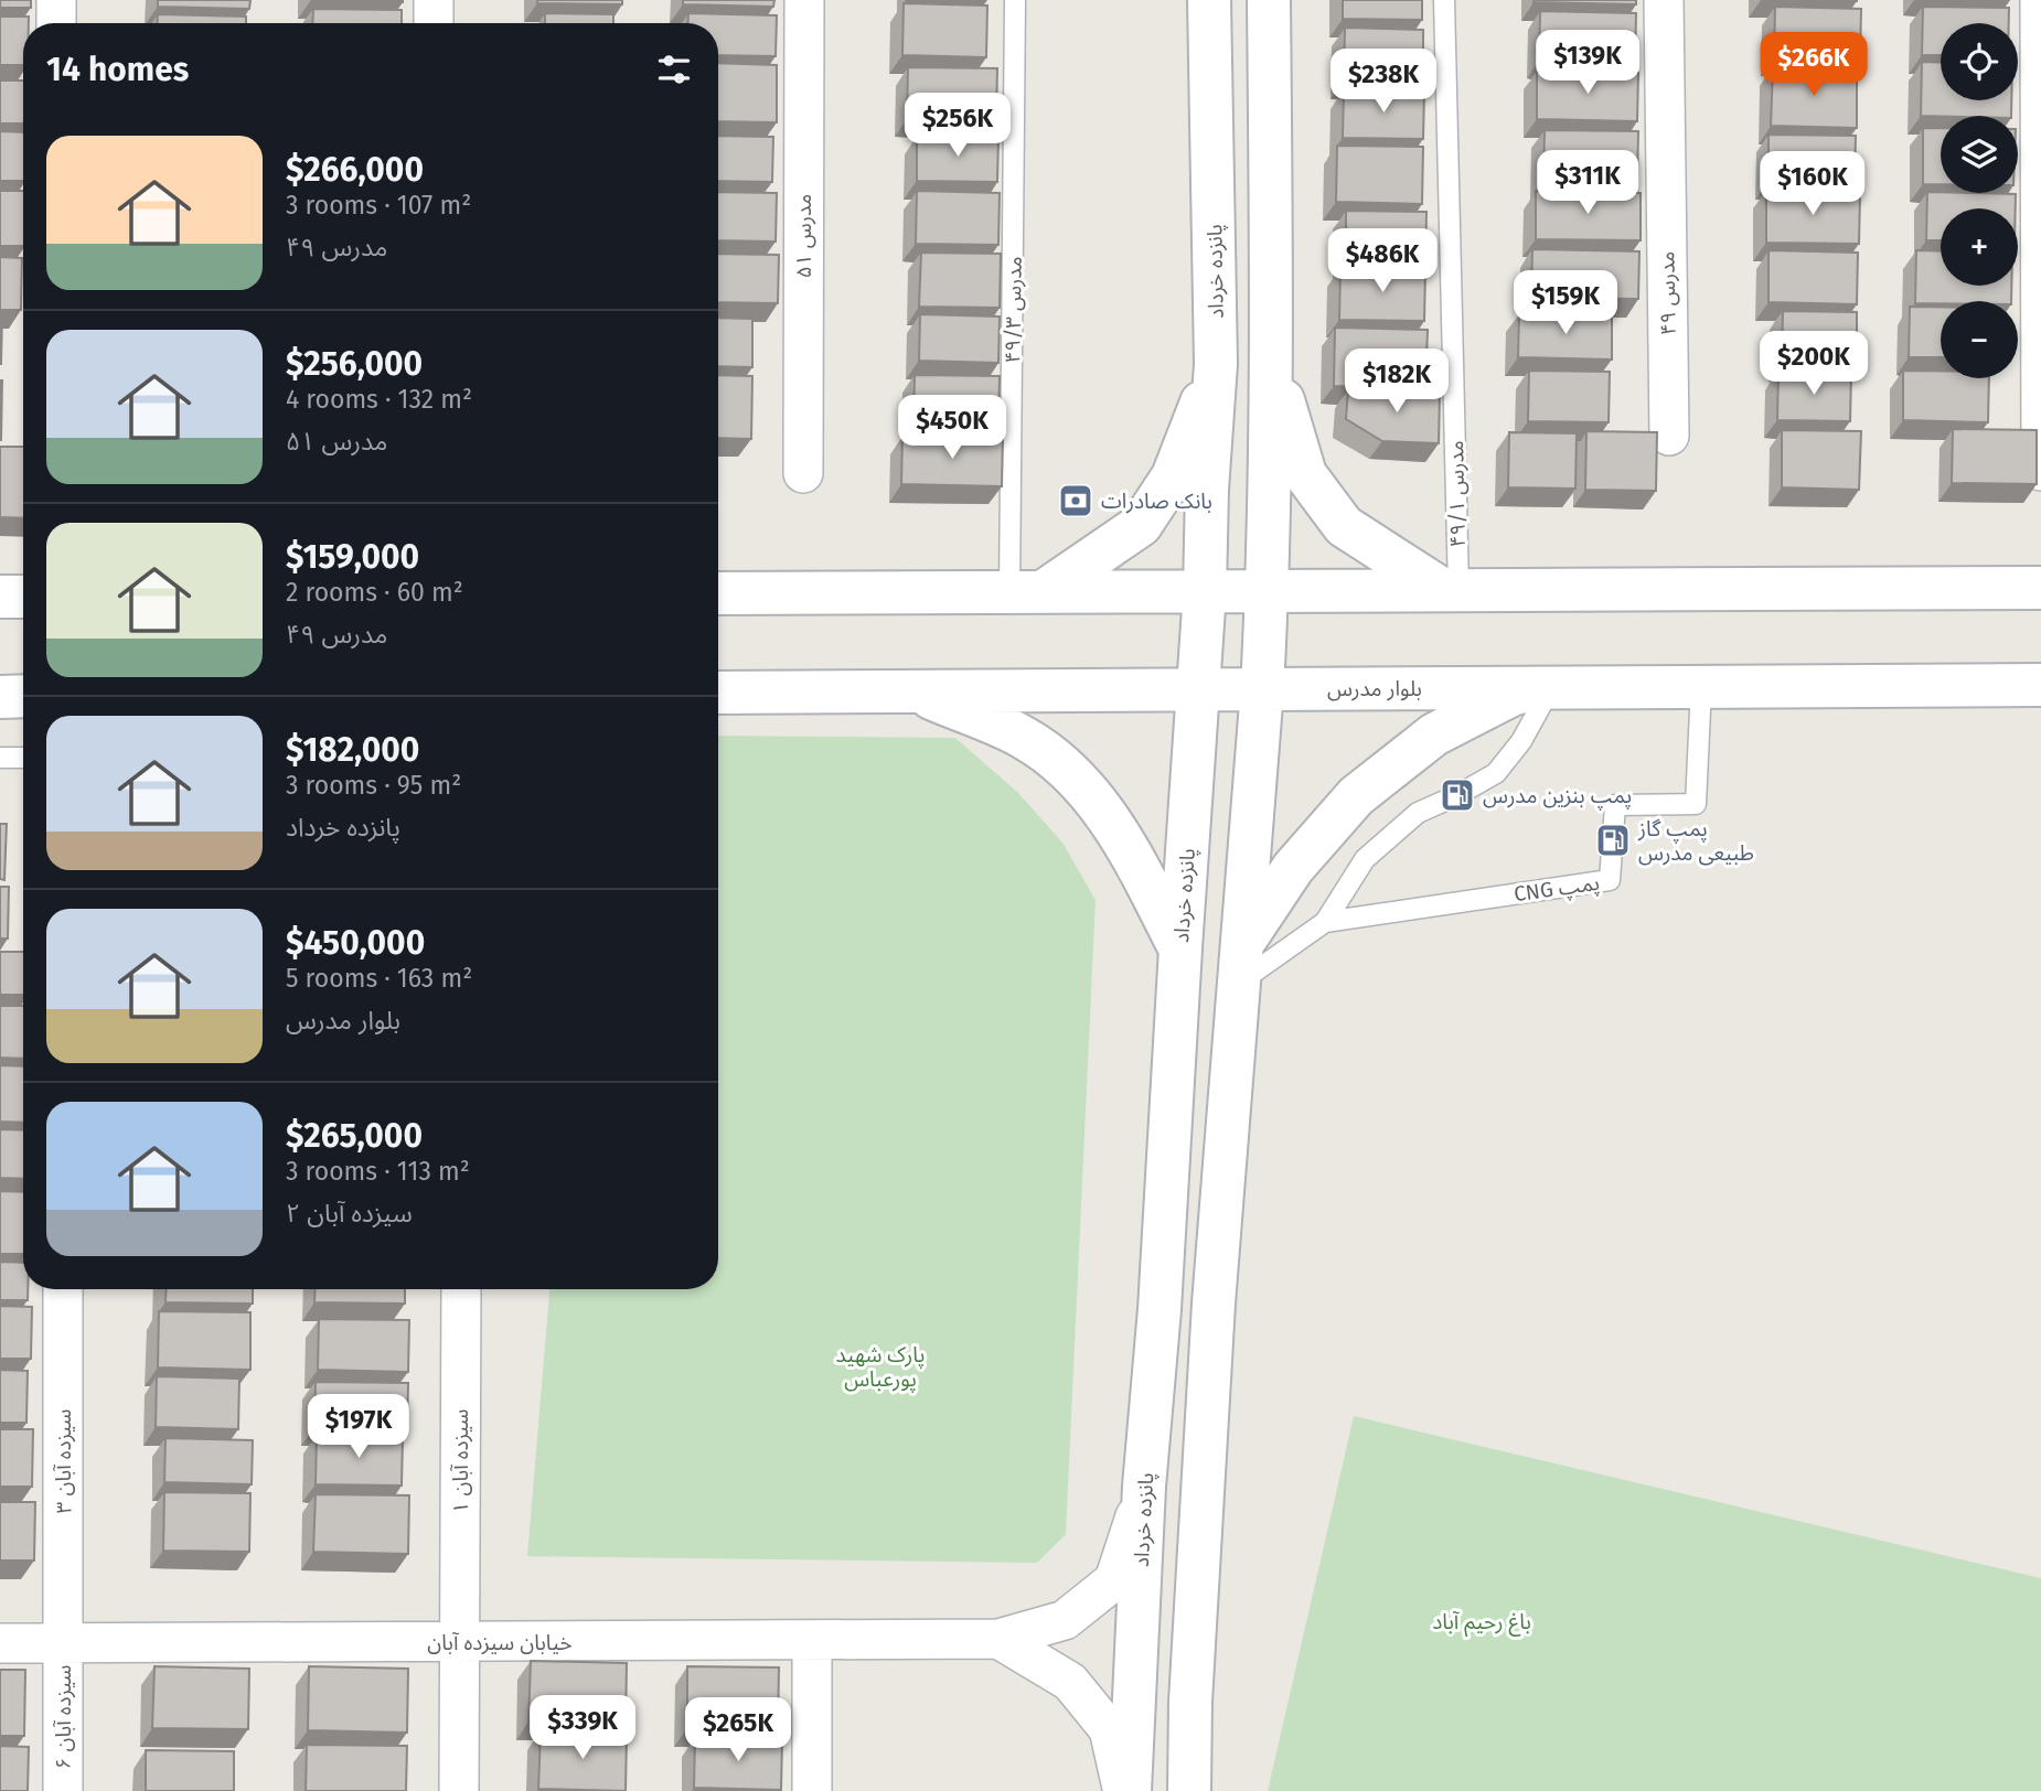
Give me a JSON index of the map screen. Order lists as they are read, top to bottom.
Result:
{
  "streets": {
    "main road": ["پانزده خرداد", "بلوار مدرس"],
    "street": [
      "مدرس ۵۱",
      "مدرس ۴۹",
      "سیزده آبان ۳",
      "سیزده آبان ۱",
      "خیابان سیزده آبان",
      "سیزده آبان ۶"
    ],
    "lane": ["مدرس ۴۹/۳", "مدرس ۴۹/۱", "CNG پمپ"]
  },
  "crossings": [
    ["پانزده خرداد", "بلوار مدرس"],
    ["پانزده خرداد", "خیابان سیزده آبان"],
    ["بلوار مدرس", "CNG پمپ"],
    ["سیزده آبان ۳", "خیابان سیزده آبان"],
    ["سیزده آبان ۳", "سیزده آبان ۶"],
    ["سیزده آبان ۱", "خیابان سیزده آبان"],
    ["خیابان سیزده آبان", "سیزده آبان ۶"]
  ],
  "parks": ["پارک شهید پورعباس", "باغ رحیم آباد"],
  "places": {
    "bank": ["بانک صادرات"],
    "fuel station": ["پمپ بنزین مدرس", "پمپ گاز طبیعی مدرس"]
  },
  "page": {
    "map_buttons": ["+", "−"],
    "heading": "14 homes",
    "price": [
      "$139K",
      "$266K",
      "$238K",
      "$256K",
      "$311K",
      "$160K",
      "$486K",
      "$159K",
      "$200K",
      "$182K",
      "$450K",
      "$197K",
      "$339K",
      "$265K"
    ],
    "list": [
      {
        "name": "$266,000",
        "note": "3 rooms · 107 m² · مدرس ۴۹"
      },
      {
        "name": "$256,000",
        "note": "4 rooms · 132 m² · مدرس ۵۱"
      },
      {
        "name": "$159,000",
        "note": "2 rooms · 60 m² · مدرس ۴۹"
      },
      {
        "name": "$182,000",
        "note": "3 rooms · 95 m² · پانزده خرداد"
      },
      {
        "name": "$450,000",
        "note": "5 rooms · 163 m² · بلوار مدرس"
      },
      {
        "name": "$265,000",
        "note": "3 rooms · 113 m² · سیزده آبان ۲"
      }
    ]
  }
}
